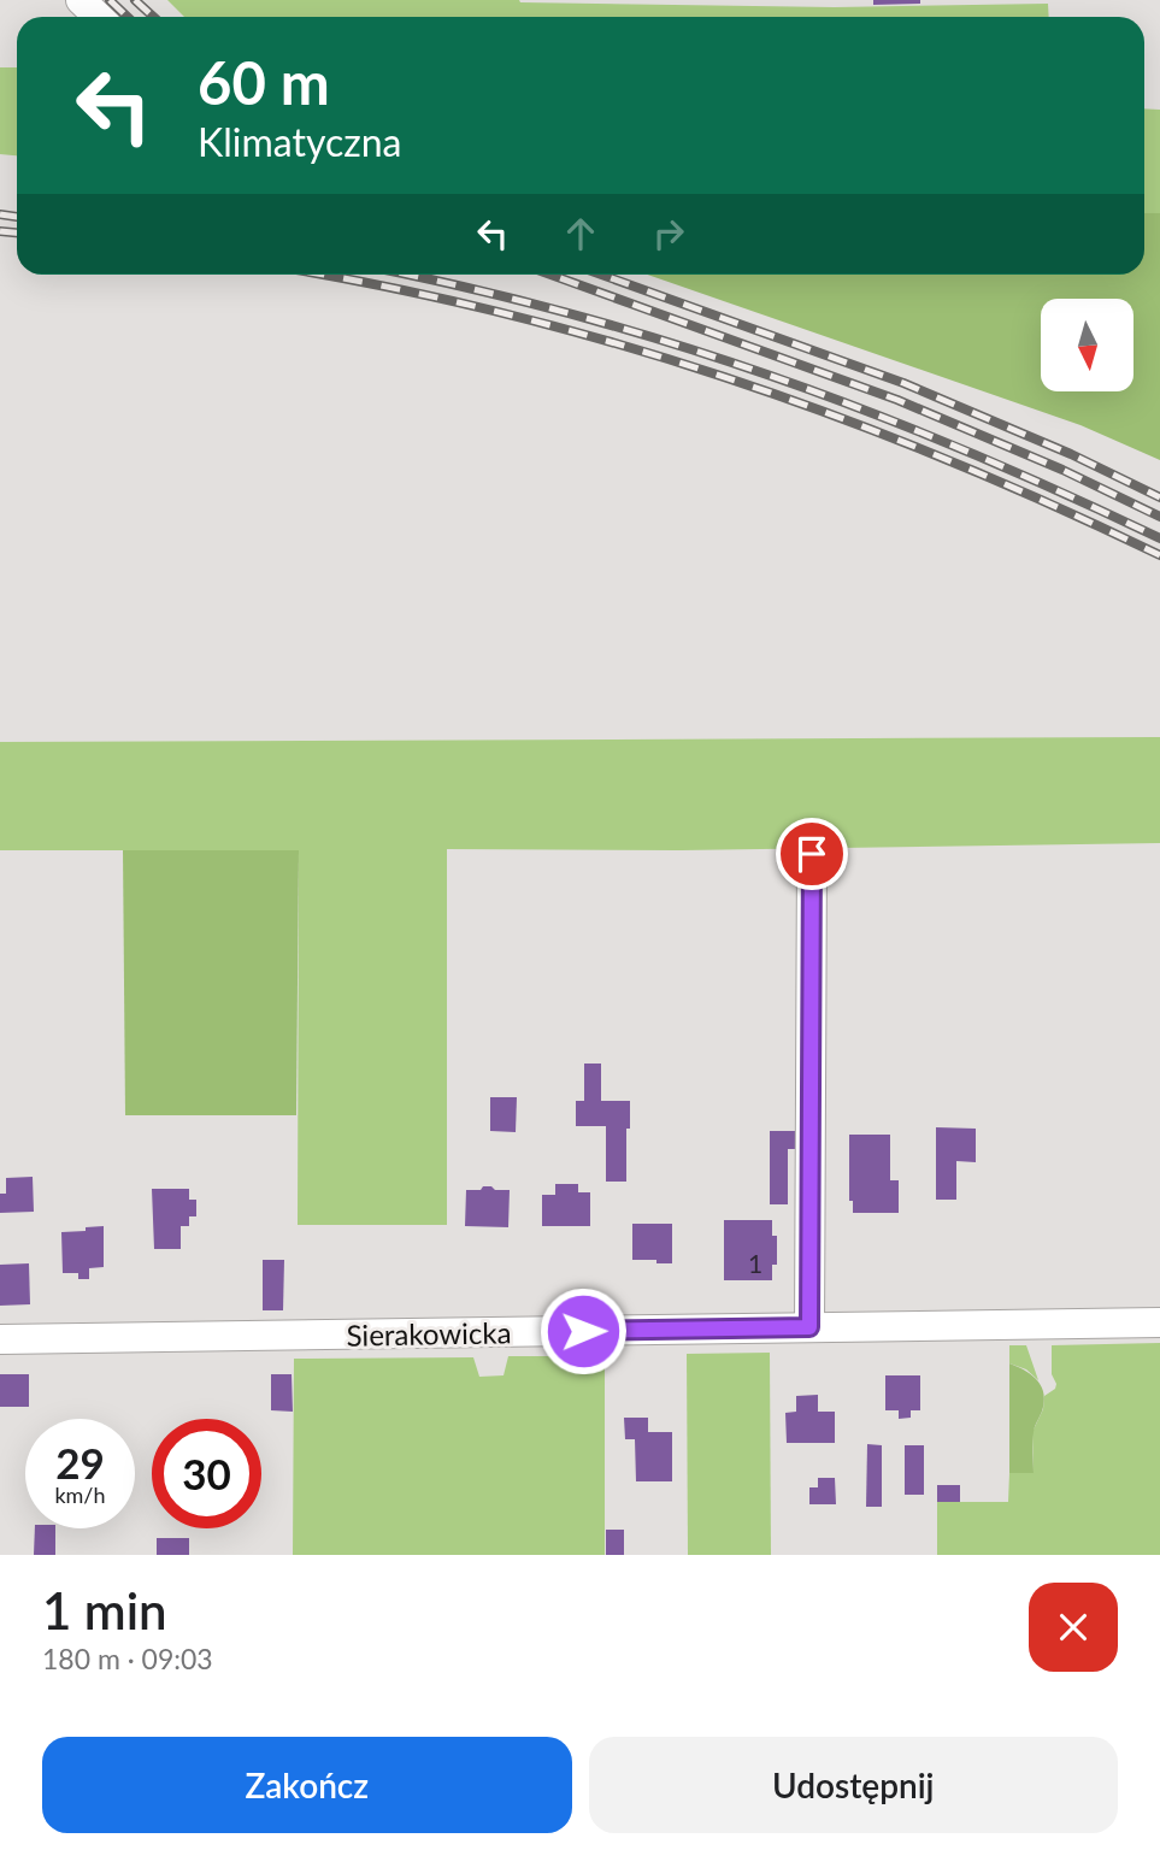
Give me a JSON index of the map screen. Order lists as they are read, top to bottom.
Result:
{
  "streets": {
    "street": ["Sierakowicka"]
  },
  "house_numbers": ["1"],
  "north": "bottom",
  "page": {
    "turn": ["60 m", "Klimatyczna"],
    "speed": "29 km/h",
    "limit": "30",
    "heading": ["1 min", "180 m · 09:03"],
    "buttons": ["Zakończ", "Udostępnij"]
  }
}
